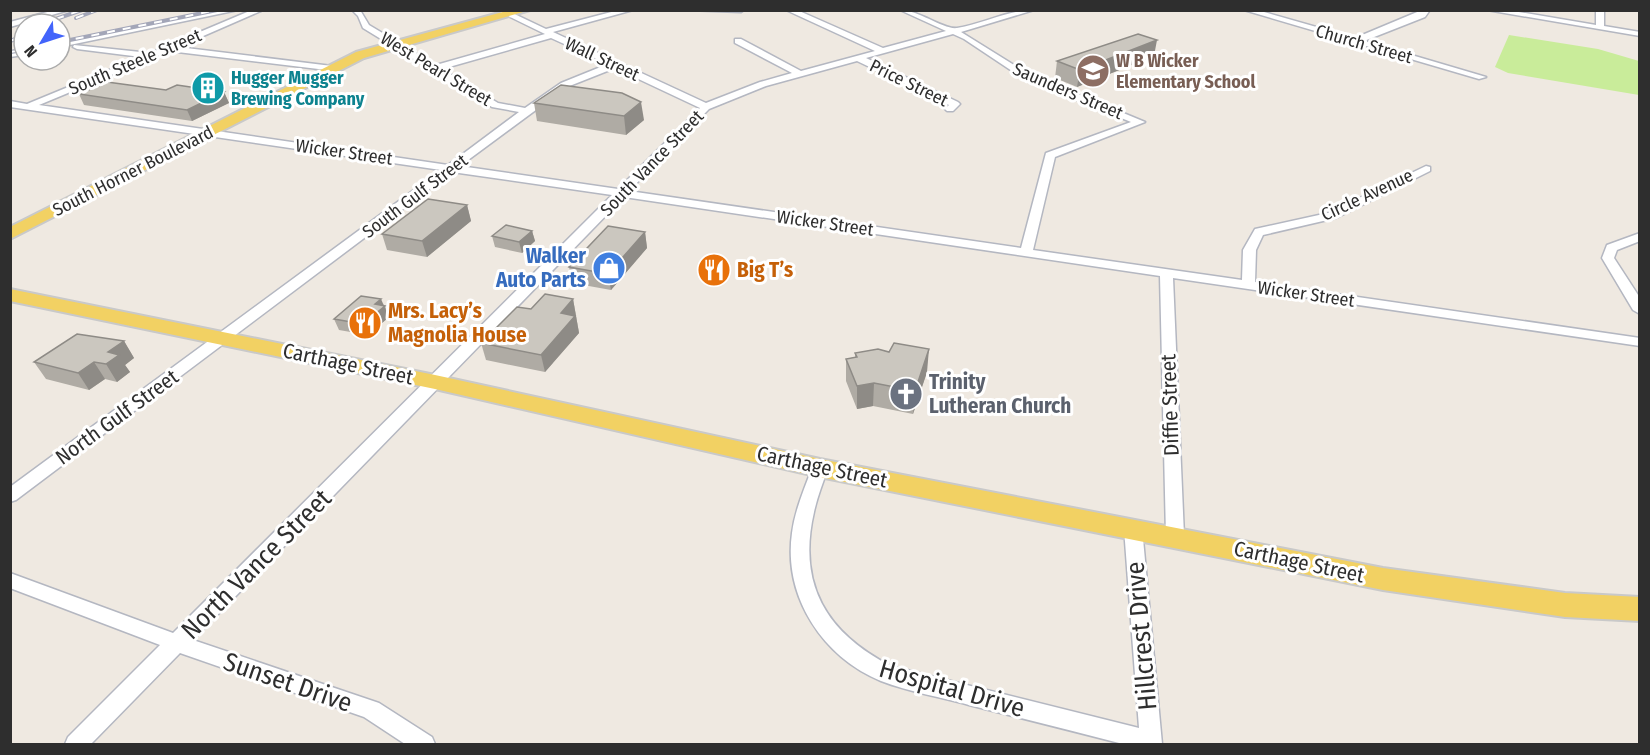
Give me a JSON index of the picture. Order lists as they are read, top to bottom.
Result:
{
  "streets": {
    "main road": ["South Horner Boulevard", "Carthage Street"],
    "street": [
      "Church Street",
      "Wall Street",
      "South Steele Street",
      "West Pearl Street",
      "Price Street",
      "Saunders Street",
      "Wicker Street",
      "South Vance Street",
      "Circle Avenue",
      "South Gulf Street",
      "Diffie Street",
      "North Gulf Street",
      "North Vance Street",
      "Hillcrest Drive",
      "Sunset Drive",
      "Hospital Drive"
    ]
  },
  "crossings": [
    ["Wall Street", "South Vance Street"],
    ["Wall Street", "South Horner Boulevard"],
    ["Wall Street", "South Gulf Street"],
    ["South Steele Street", "Wicker Street"],
    ["West Pearl Street", "South Horner Boulevard"],
    ["West Pearl Street", "South Gulf Street"],
    ["Price Street", "South Vance Street"],
    ["Saunders Street", "Wicker Street"],
    ["Saunders Street", "South Vance Street"],
    ["Wicker Street", "South Vance Street"],
    ["Wicker Street", "South Horner Boulevard"],
    ["Wicker Street", "Circle Avenue"],
    ["Wicker Street", "South Gulf Street"],
    ["Wicker Street", "Diffie Street"],
    ["South Vance Street", "Carthage Street"],
    ["South Vance Street", "North Vance Street"],
    ["South Gulf Street", "Carthage Street"],
    ["South Gulf Street", "North Gulf Street"],
    ["Carthage Street", "Diffie Street"],
    ["Carthage Street", "North Gulf Street"],
    ["Carthage Street", "North Vance Street"],
    ["Carthage Street", "Hillcrest Drive"],
    ["Carthage Street", "Hospital Drive"],
    ["North Vance Street", "Sunset Drive"],
    ["Hillcrest Drive", "Hospital Drive"]
  ],
  "places": {
    "school or university": ["W B Wicker Elementary School"],
    "building": ["Hugger Mugger Brewing Company"],
    "shop": ["Walker Auto Parts"],
    "restaurant": ["Big T’s", "Mrs. Lacy’s Magnolia House"],
    "church": ["Trinity Lutheran Church"]
  },
  "north": "bottom left"
}
